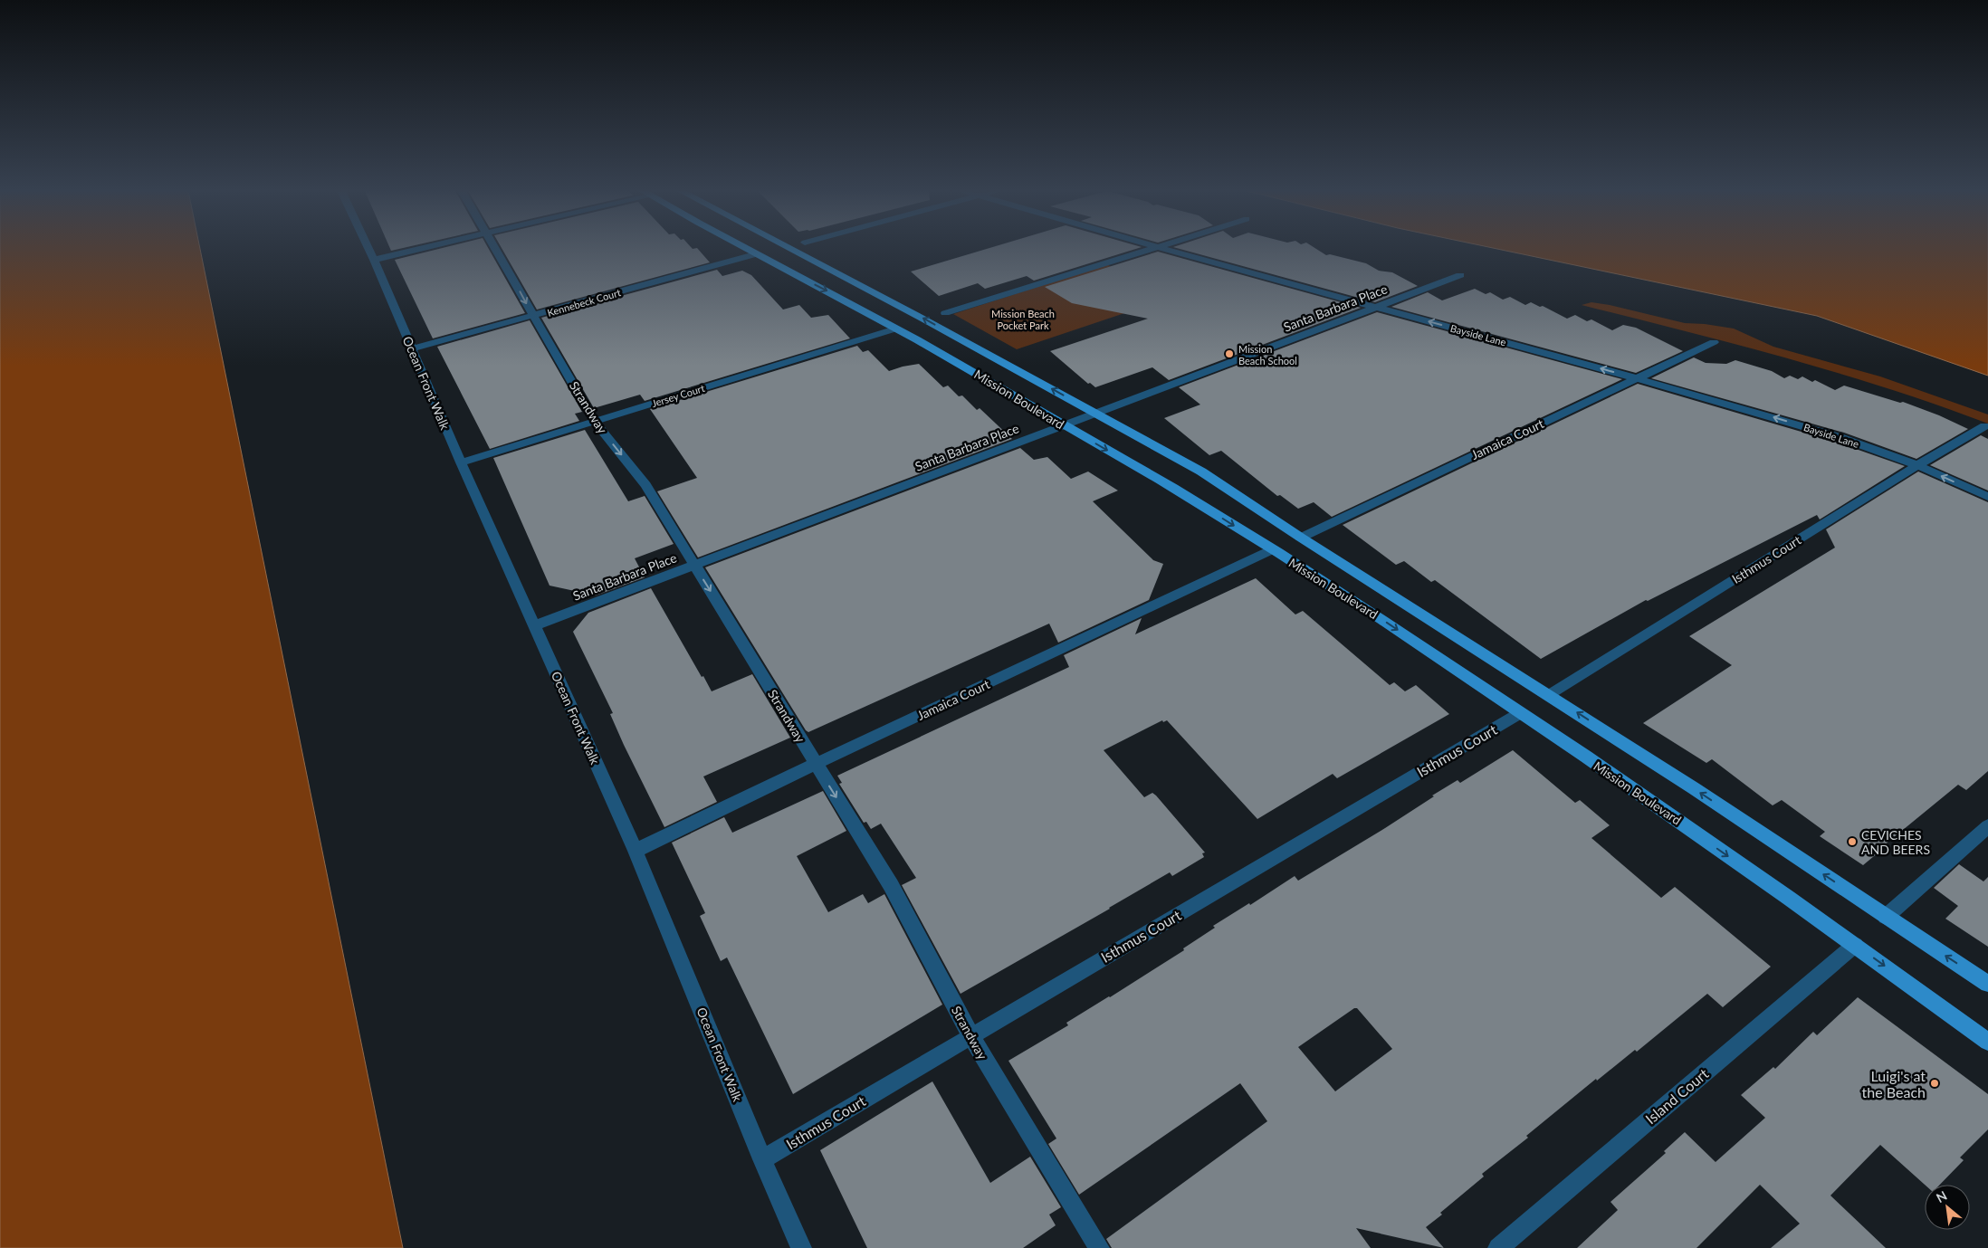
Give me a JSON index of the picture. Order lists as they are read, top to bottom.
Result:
{
  "streets": {
    "main road": ["Mission Boulevard"],
    "street": [
      "Kennebeck Court",
      "Santa Barbara Place",
      "Bayside Lane",
      "Ocean Front Walk",
      "Jersey Court",
      "Strandway",
      "Jamaica Court",
      "Isthmus Court",
      "Island Court"
    ]
  },
  "crossings": [
    ["Kennebeck Court", "Ocean Front Walk"],
    ["Kennebeck Court", "Mission Boulevard"],
    ["Kennebeck Court", "Strandway"],
    ["Santa Barbara Place", "Bayside Lane"],
    ["Santa Barbara Place", "Ocean Front Walk"],
    ["Santa Barbara Place", "Mission Boulevard"],
    ["Santa Barbara Place", "Strandway"],
    ["Bayside Lane", "Jamaica Court"],
    ["Bayside Lane", "Isthmus Court"],
    ["Ocean Front Walk", "Jersey Court"],
    ["Ocean Front Walk", "Jamaica Court"],
    ["Ocean Front Walk", "Isthmus Court"],
    ["Jersey Court", "Mission Boulevard"],
    ["Jersey Court", "Strandway"],
    ["Mission Boulevard", "Jamaica Court"],
    ["Mission Boulevard", "Isthmus Court"],
    ["Mission Boulevard", "Island Court"],
    ["Strandway", "Jamaica Court"],
    ["Strandway", "Isthmus Court"]
  ],
  "one_way": ["Bayside Lane", "Strandway"],
  "parks": ["Mission Beach Pocket Park"],
  "places": ["Mission Beach School", "CEVICHES AND BEERS", "Luigi's at the Beach"],
  "north": "top left"
}
